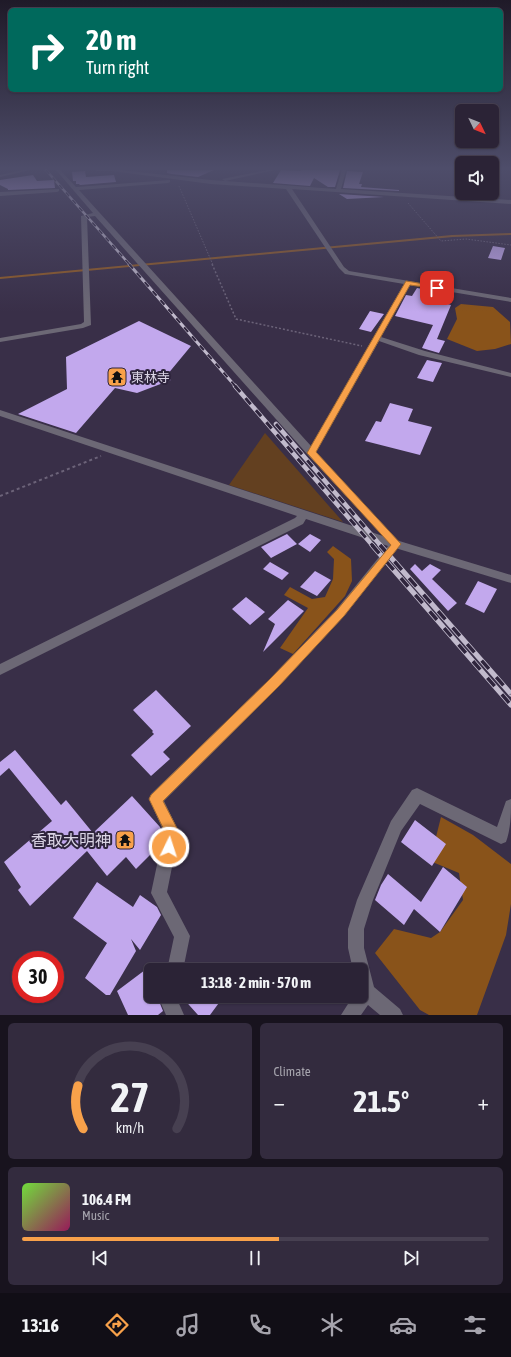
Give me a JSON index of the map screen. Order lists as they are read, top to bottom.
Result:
{
  "places": {
    "temple": ["東林寺", "香取大明神"]
  },
  "north": "bottom right",
  "page": {
    "turn": ["20 m", "Turn right"],
    "limit": "30",
    "trip": "13:18 · 2 min · 570 m",
    "tile": "Climate",
    "heat": ["−", "21.5°", "+"],
    "song": ["106.4 FM", "Music"],
    "tabs": "13:16",
    "gauge": ["27", "km/h"]
  }
}
